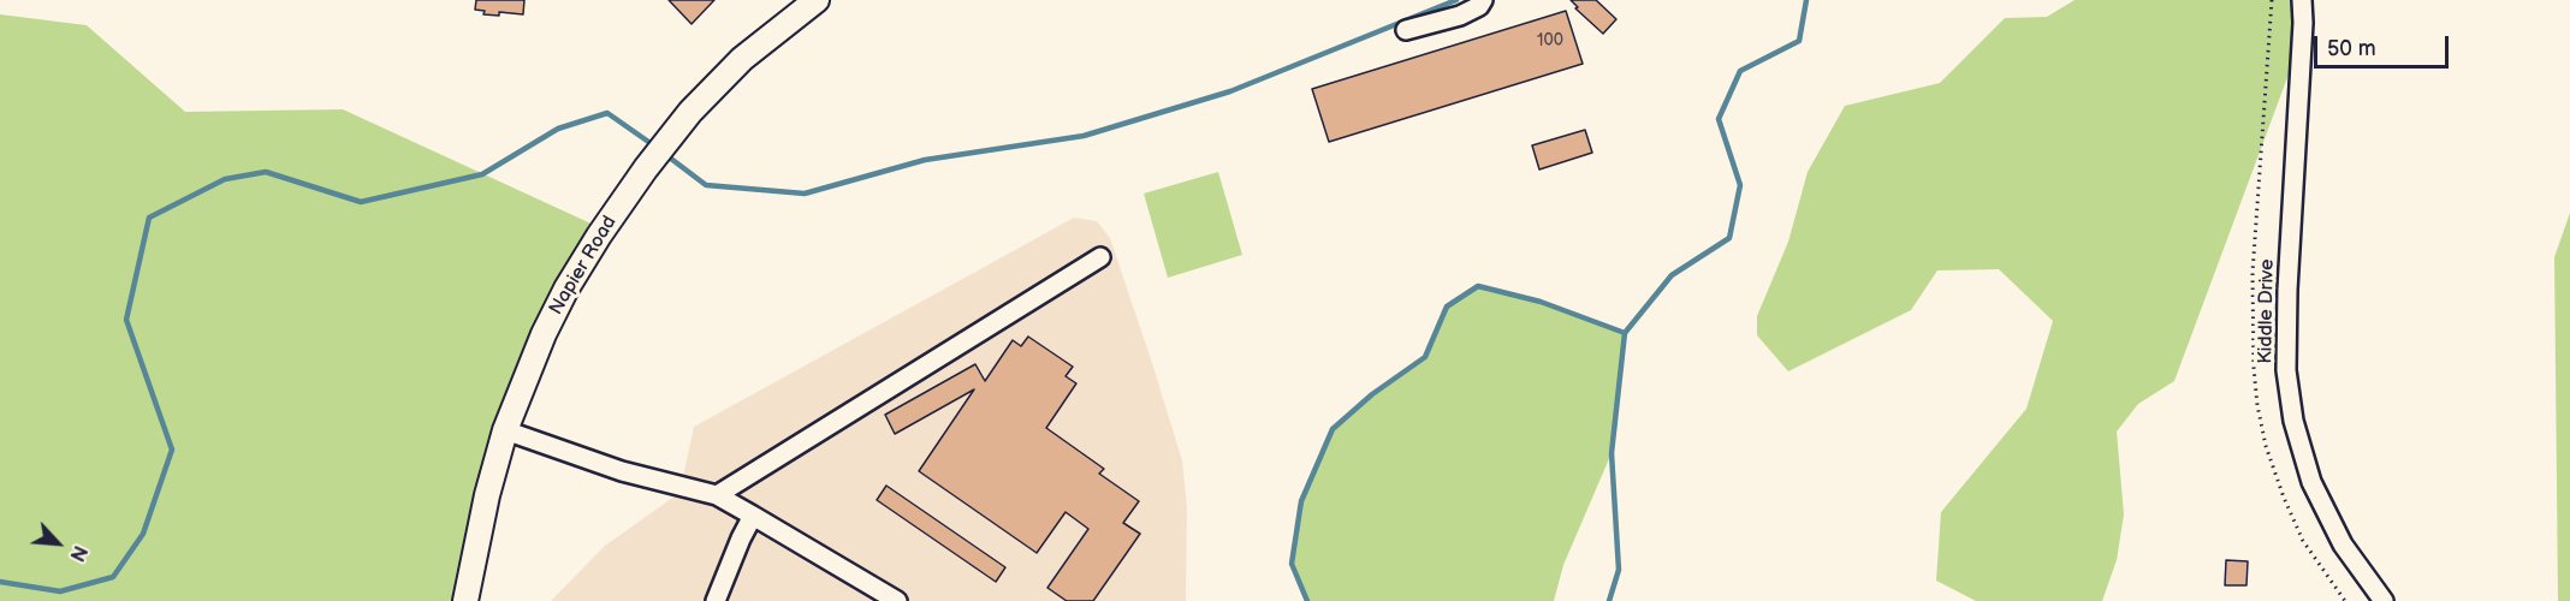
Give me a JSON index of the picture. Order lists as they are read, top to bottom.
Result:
{
  "streets": {
    "main road": ["Napier Road"],
    "street": ["Kiddle Drive"]
  },
  "house_numbers": ["100"],
  "scale_bar": "50 m",
  "north": "bottom right"
}
